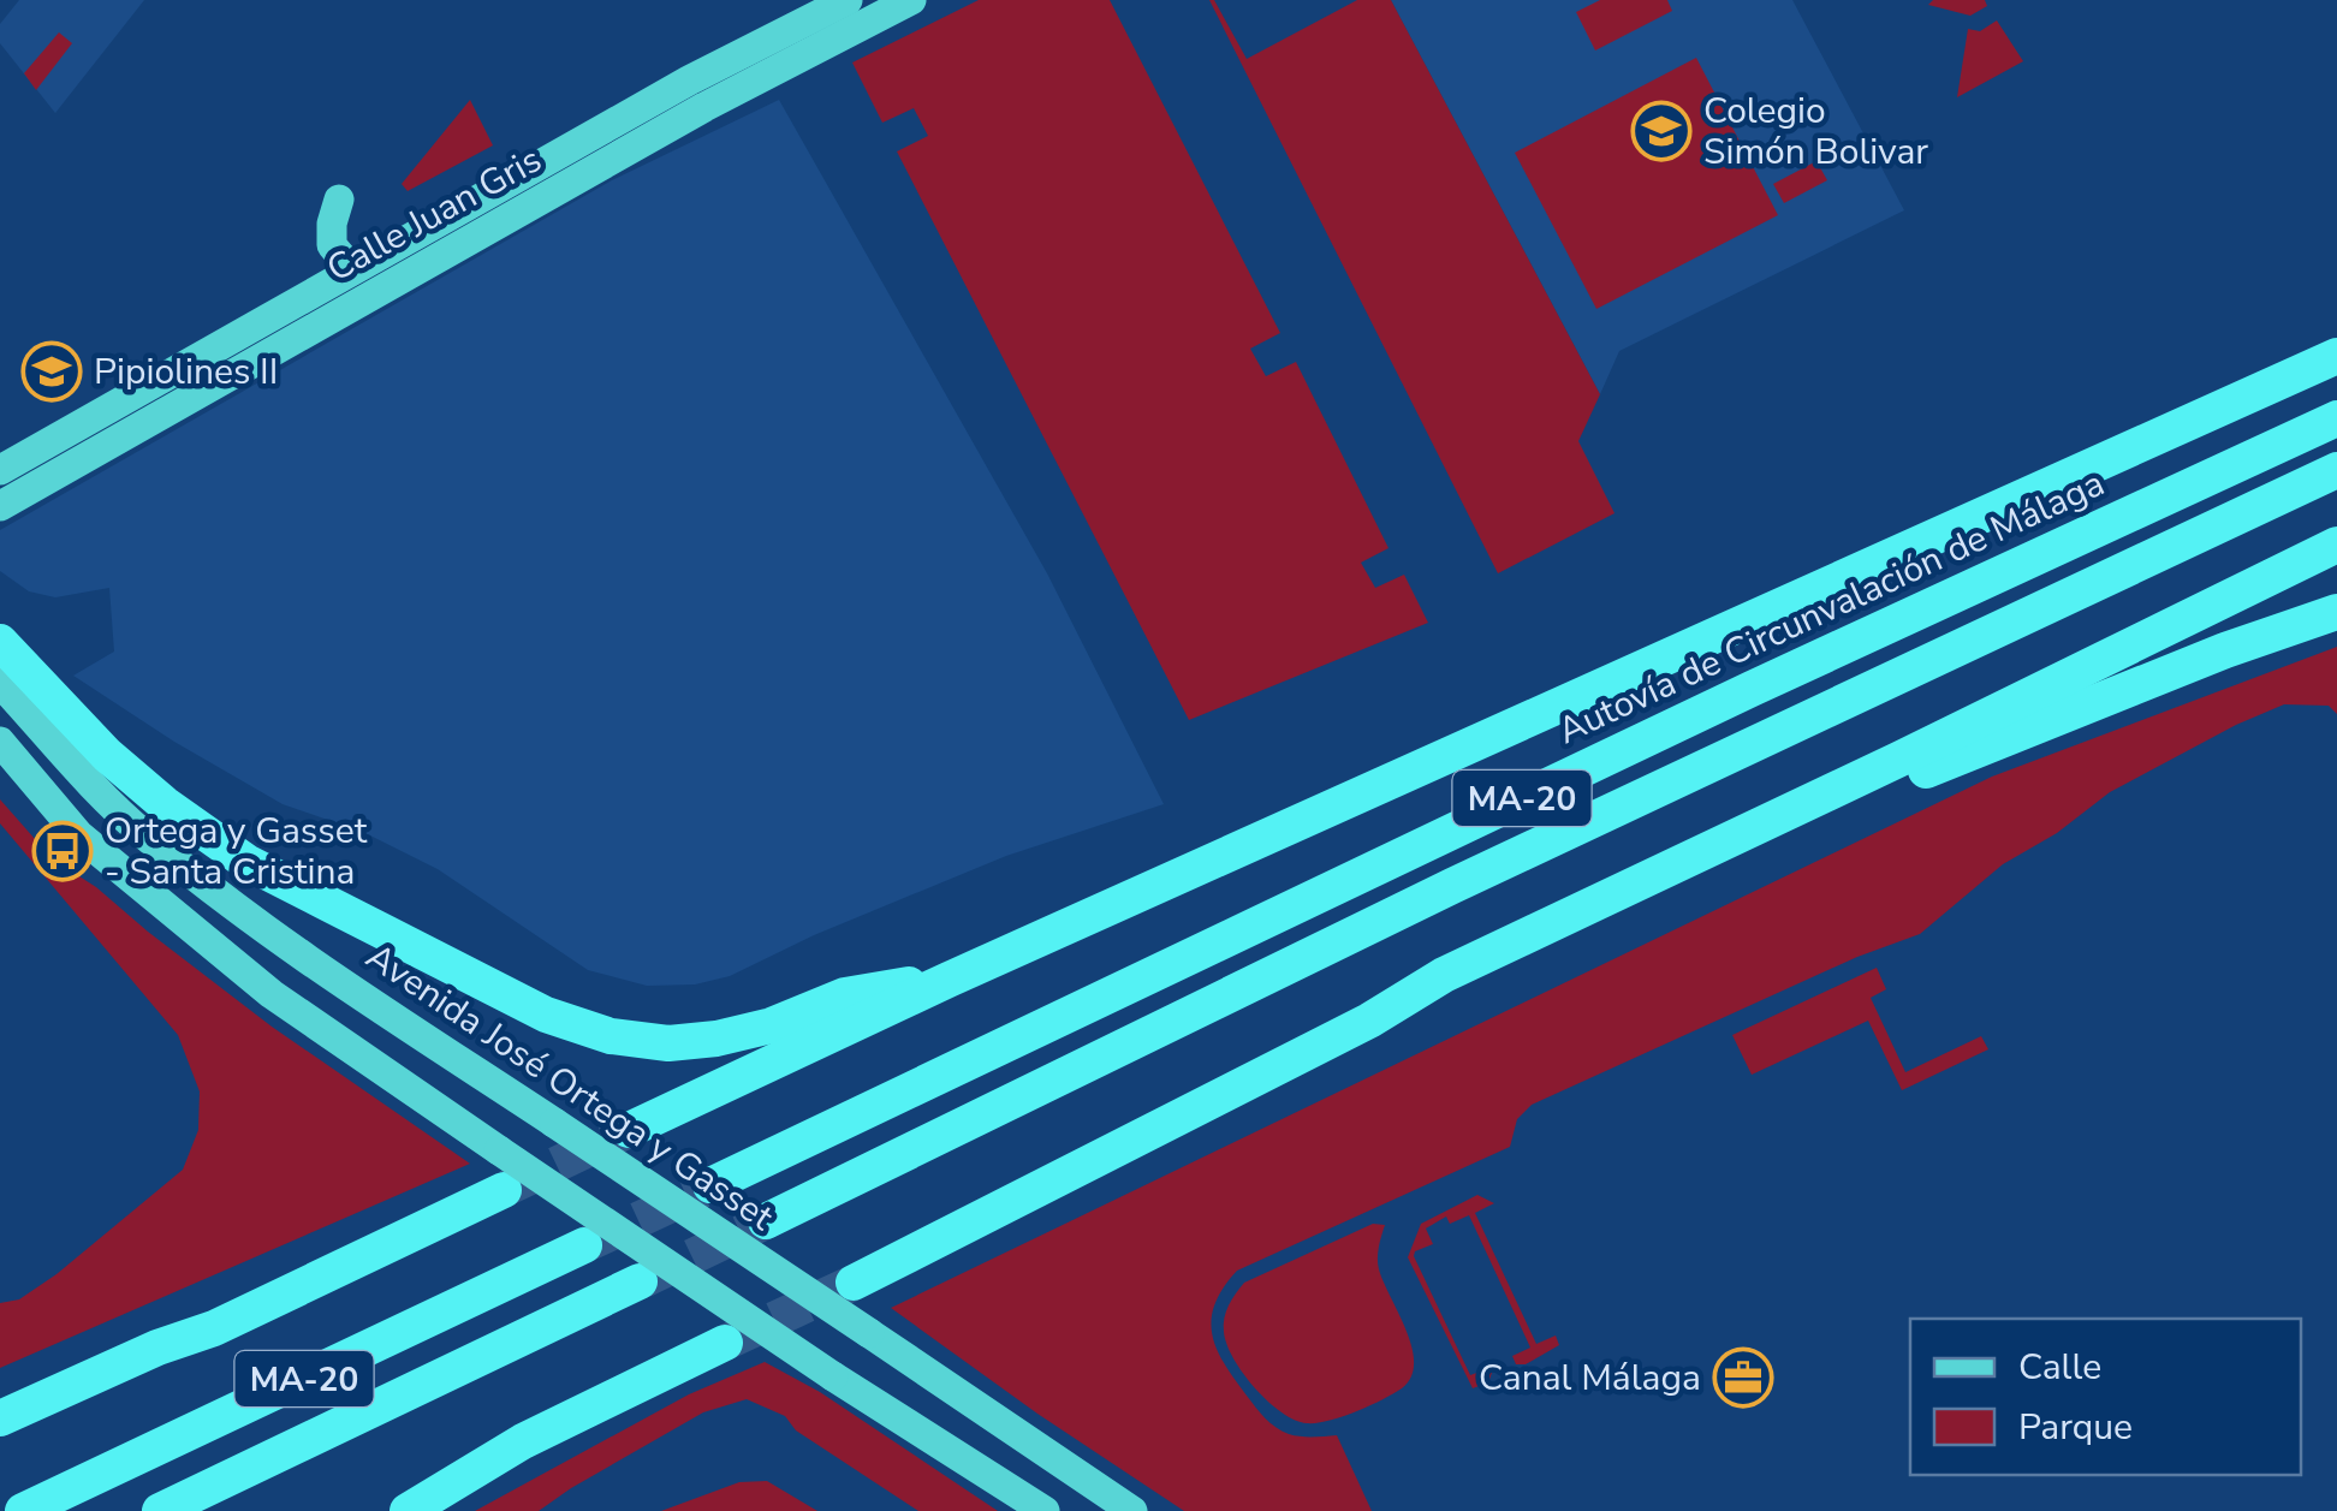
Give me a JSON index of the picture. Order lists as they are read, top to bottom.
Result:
{
  "streets": {
    "highway": ["Autovía de Circunvalación de Málaga", "MA-20"],
    "main road": ["Calle Juan Gris", "Avenida José Ortega y Gasset"]
  },
  "places": {
    "school or university": ["Colegio Simón Bolivar", "Pipiolines II"],
    "bus stop": ["Ortega y Gasset - Santa Cristina"],
    "office": ["Canal Málaga"]
  },
  "legend": ["Calle", "Parque"]
}
